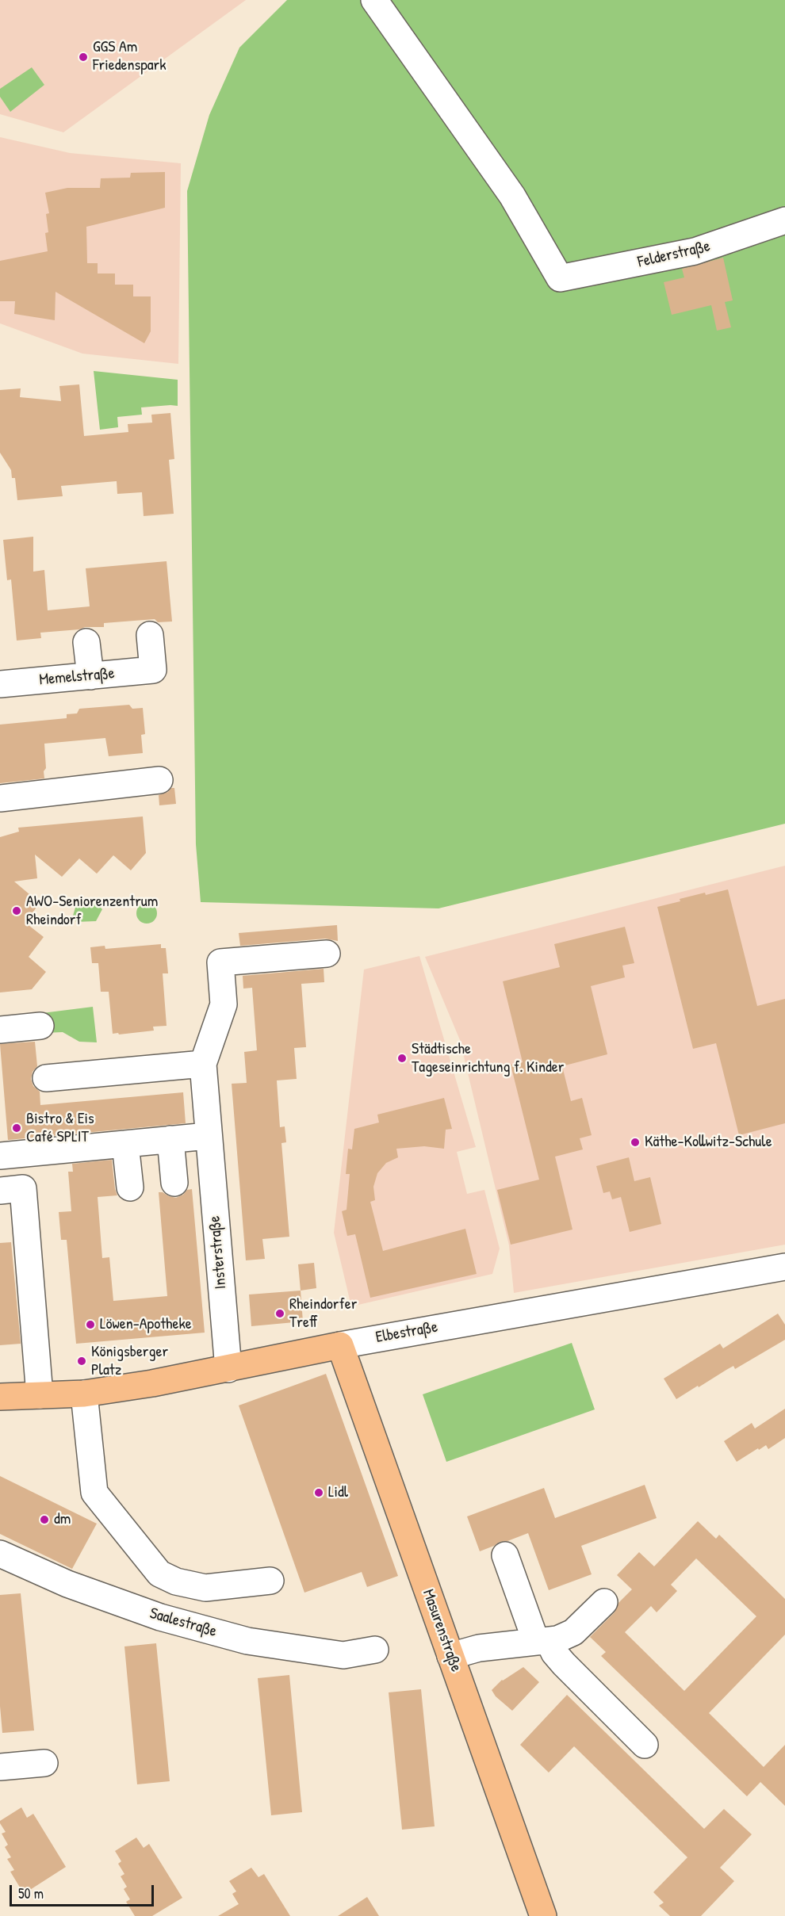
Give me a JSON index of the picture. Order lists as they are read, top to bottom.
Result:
{
  "streets": {
    "main road": ["Elbestraße", "Masurenstraße"],
    "street": [
      "Felderstraße",
      "Memelstraße",
      "Insterstraße",
      "Saalestraße"
    ]
  },
  "crossings": [
    ["Insterstraße", "Elbestraße"],
    ["Elbestraße", "Masurenstraße"]
  ],
  "places": [
    "GGS Am Friedenspark",
    "AWO-Seniorenzentrum Rheindorf",
    "Städtische Tageseinrichtung f. Kinder",
    "Bistro & Eis Café SPLIT",
    "Käthe-Kollwitz-Schule",
    "Rheindorfer Treff",
    "Löwen-Apotheke",
    "Königsberger Platz",
    "Lidl",
    "dm"
  ],
  "scale_bar": "50 m"
}
